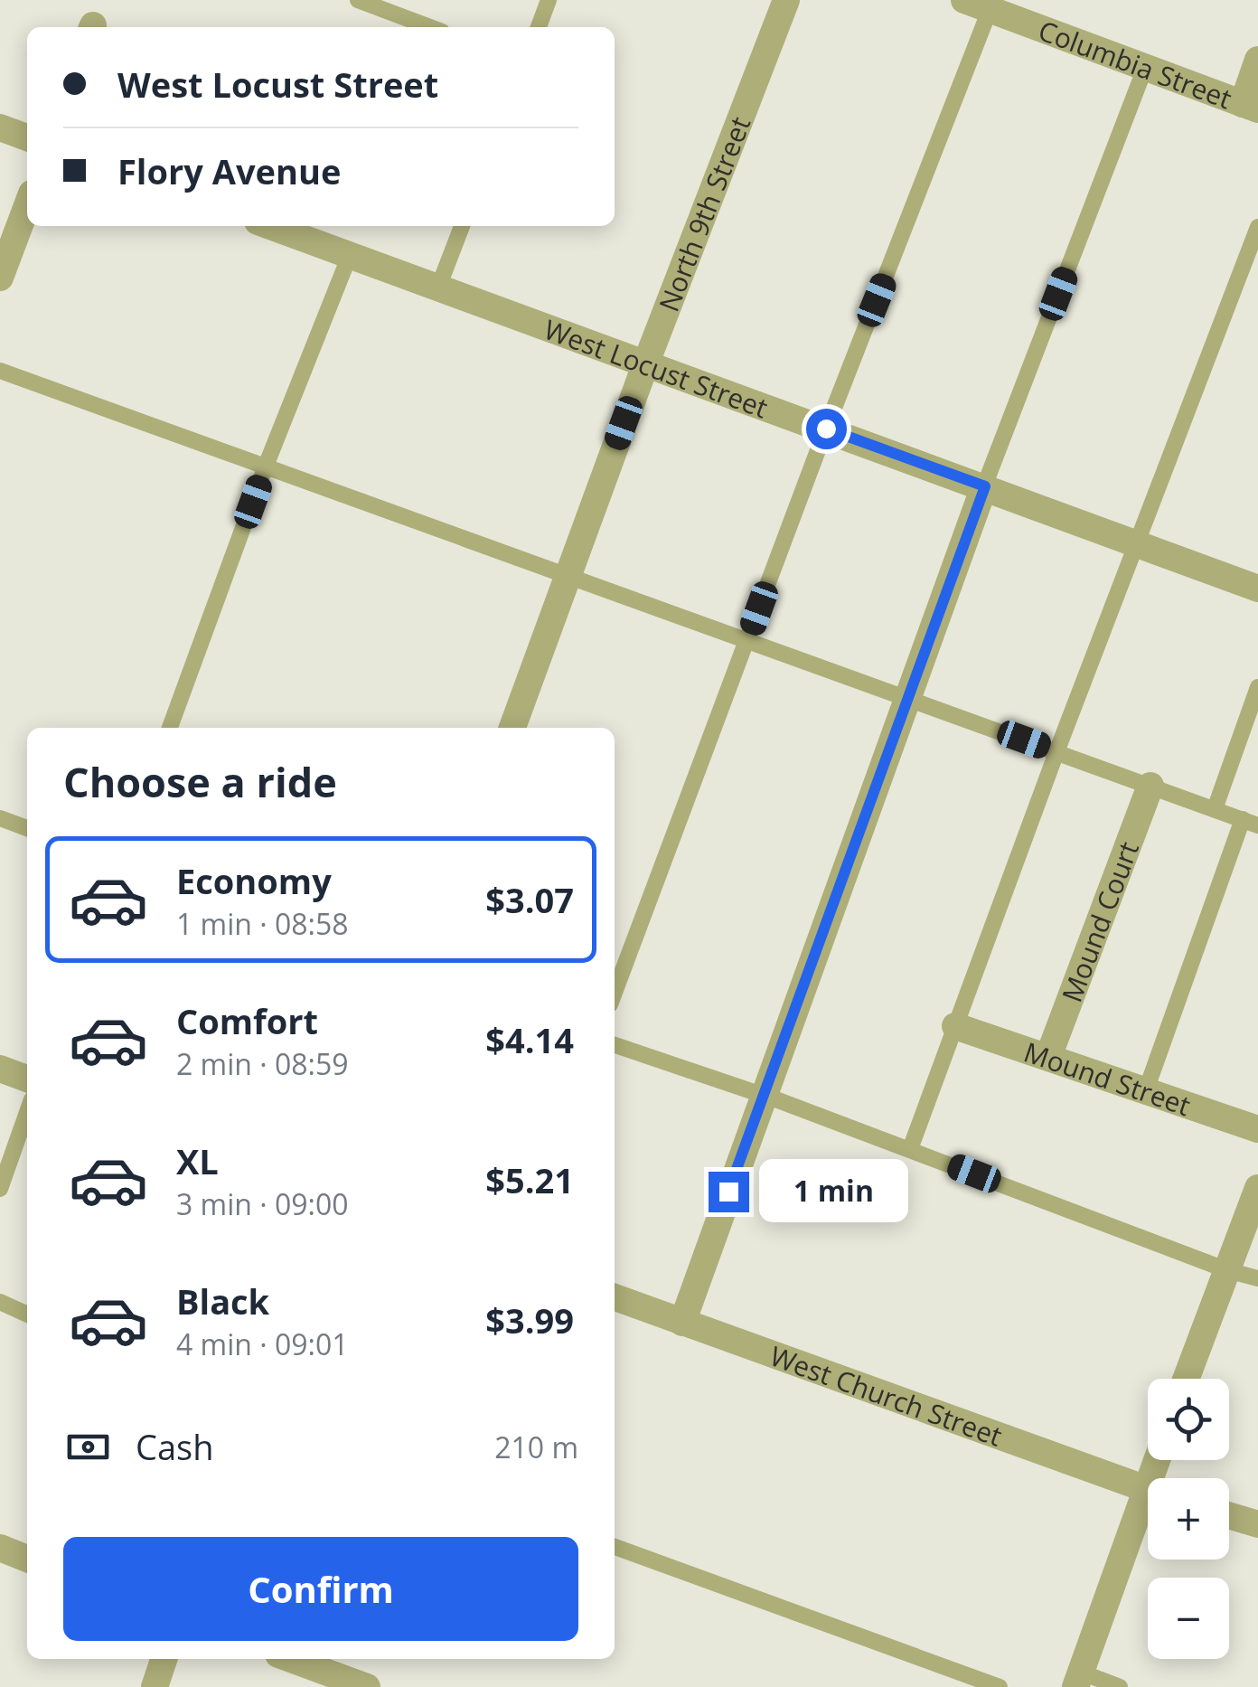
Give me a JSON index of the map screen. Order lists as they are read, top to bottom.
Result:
{
  "streets": {
    "street": [
      "Columbia Street",
      "North 9th Street",
      "West Locust Street",
      "Mound Court",
      "Mound Street",
      "West Church Street"
    ]
  },
  "crossings": [
    ["North 9th Street", "West Locust Street"],
    ["Mound Court", "Mound Street"]
  ],
  "page": {
    "banner": ["West Locust Street", "Flory Avenue"],
    "heading": "Choose a ride",
    "list": [
      {
        "name": "Economy",
        "note": "1 min · 08:58",
        "value": "$3.07"
      },
      {
        "name": "Comfort",
        "note": "2 min · 08:59",
        "value": "$4.14"
      },
      {
        "name": "XL",
        "note": "3 min · 09:00",
        "value": "$5.21"
      },
      {
        "name": "Black",
        "note": "4 min · 09:01",
        "value": "$3.99"
      }
    ],
    "bubble": "1 min",
    "map_buttons": ["+", "−"],
    "pay": ["Cash", "210 m"],
    "buttons": "Confirm"
  }
}
